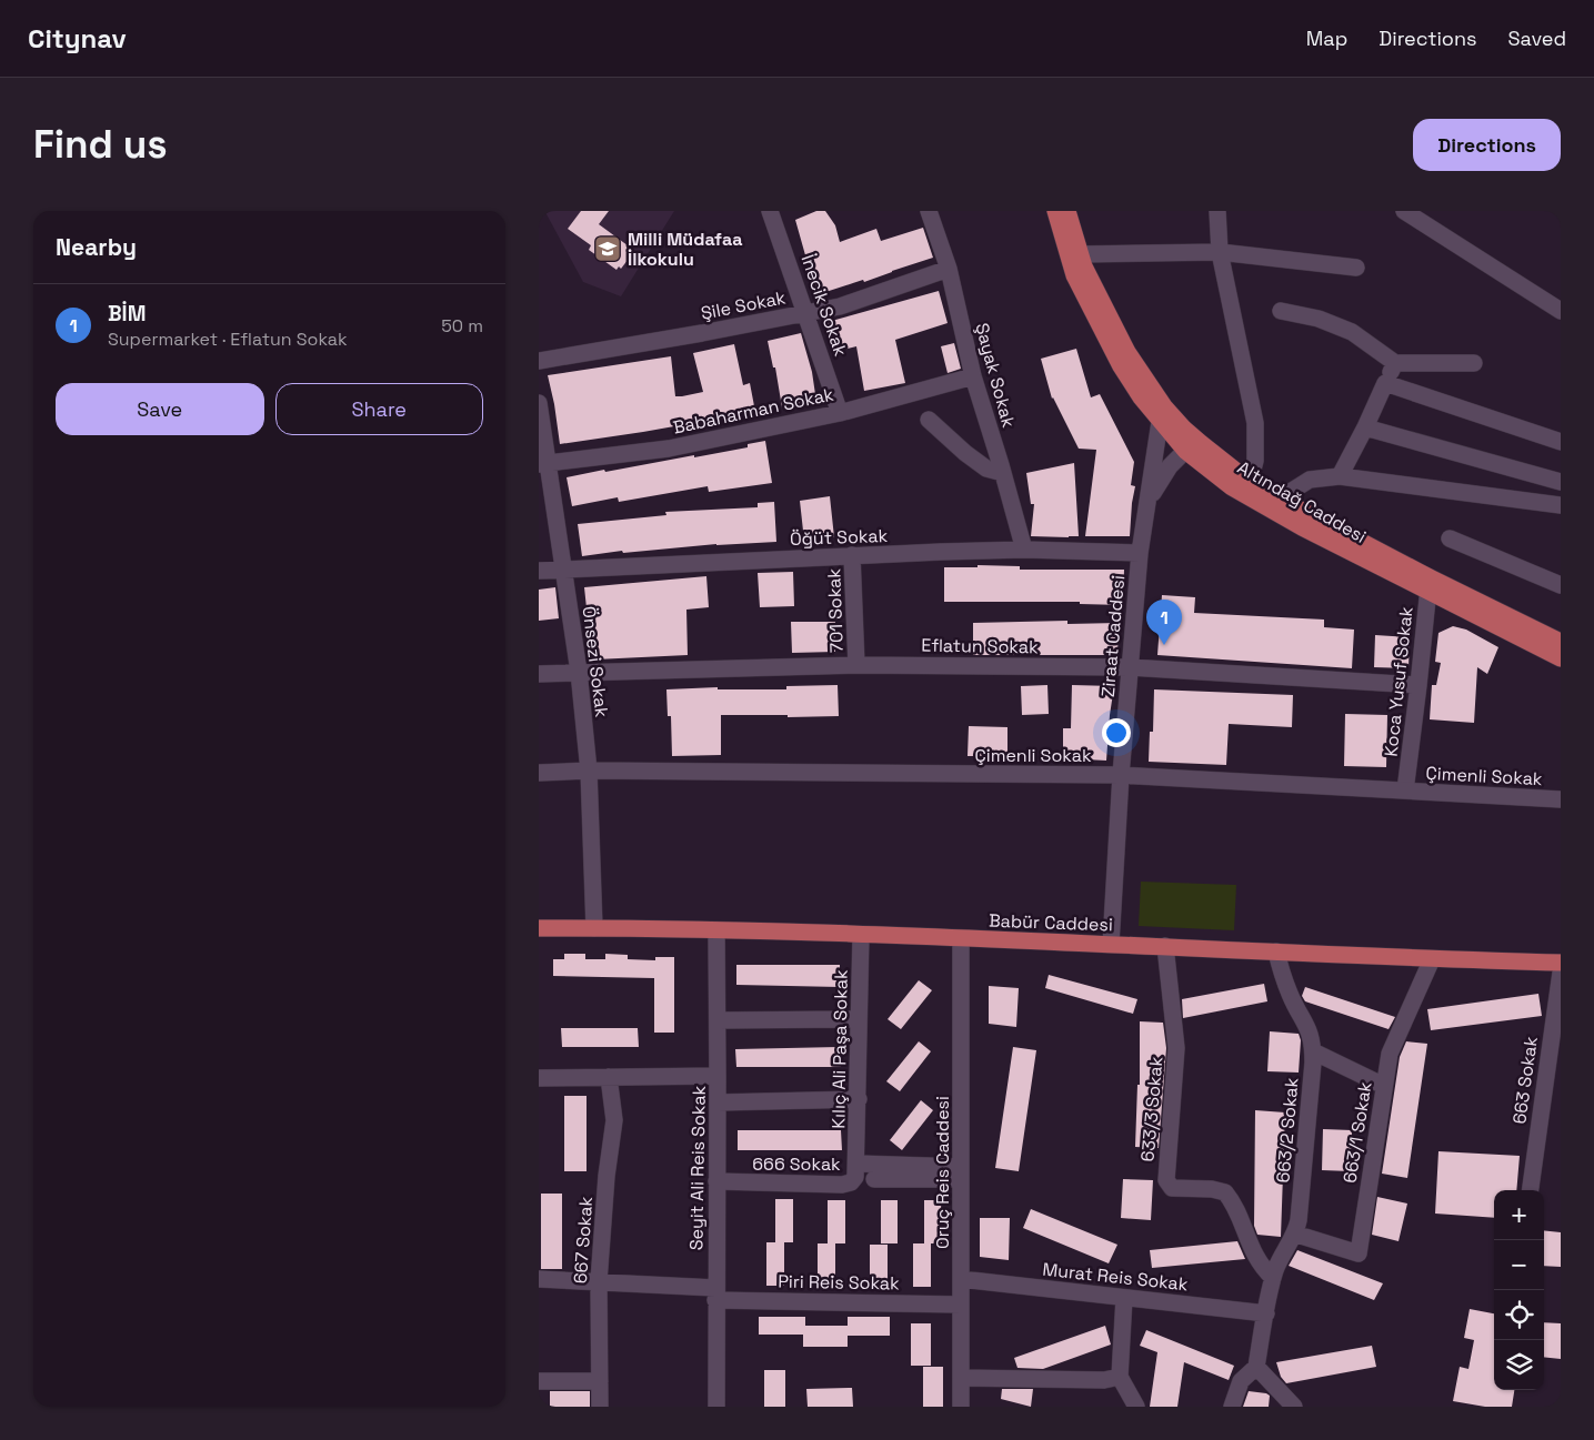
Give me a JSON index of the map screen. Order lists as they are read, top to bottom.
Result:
{
  "streets": {
    "main road": ["Altındağ Caddesi", "Babür Caddesi"],
    "street": [
      "Şile Sokak",
      "İnecik Sokak",
      "Şayak Sokak",
      "Babaharman Sokak",
      "Öğüt Sokak",
      "701 Sokak",
      "Ziraat Caddesi",
      "Eflatun Sokak",
      "Önsezi Sokak",
      "Koca Yusuf Sokak",
      "Çimenli Sokak",
      "Kılıç Ali Paşa Sokak",
      "663 Sokak",
      "633/3 Sokak",
      "663/2 Sokak",
      "663/1 Sokak",
      "666 Sokak",
      "Seyit Ali Reis Sokak",
      "Oruç Reis Caddesi",
      "667 Sokak",
      "Murat Reis Sokak",
      "Piri Reis Sokak"
    ]
  },
  "crossings": [
    ["Şile Sokak", "İnecik Sokak"],
    ["Şile Sokak", "Şayak Sokak"],
    ["İnecik Sokak", "Babaharman Sokak"],
    ["Şayak Sokak", "Babaharman Sokak"],
    ["Şayak Sokak", "Öğüt Sokak"],
    ["Babaharman Sokak", "Önsezi Sokak"],
    ["Altındağ Caddesi", "Ziraat Caddesi"],
    ["Altındağ Caddesi", "Koca Yusuf Sokak"],
    ["Öğüt Sokak", "701 Sokak"],
    ["Öğüt Sokak", "Ziraat Caddesi"],
    ["Öğüt Sokak", "Önsezi Sokak"],
    ["701 Sokak", "Eflatun Sokak"],
    ["Ziraat Caddesi", "Eflatun Sokak"],
    ["Ziraat Caddesi", "Çimenli Sokak"],
    ["Ziraat Caddesi", "Babür Caddesi"],
    ["Eflatun Sokak", "Önsezi Sokak"],
    ["Eflatun Sokak", "Koca Yusuf Sokak"],
    ["Önsezi Sokak", "Çimenli Sokak"],
    ["Önsezi Sokak", "Babür Caddesi"],
    ["Koca Yusuf Sokak", "Çimenli Sokak"],
    ["Babür Caddesi", "Kılıç Ali Paşa Sokak"],
    ["Babür Caddesi", "633/3 Sokak"],
    ["Babür Caddesi", "663/2 Sokak"],
    ["Babür Caddesi", "663/1 Sokak"],
    ["Babür Caddesi", "Seyit Ali Reis Sokak"],
    ["Babür Caddesi", "Oruç Reis Caddesi"],
    ["Kılıç Ali Paşa Sokak", "666 Sokak"],
    ["633/3 Sokak", "663/2 Sokak"],
    ["663/2 Sokak", "663/1 Sokak"],
    ["663/2 Sokak", "Murat Reis Sokak"],
    ["666 Sokak", "Seyit Ali Reis Sokak"],
    ["666 Sokak", "Oruç Reis Caddesi"],
    ["Seyit Ali Reis Sokak", "Piri Reis Sokak"],
    ["Oruç Reis Caddesi", "Murat Reis Sokak"],
    ["Oruç Reis Caddesi", "Piri Reis Sokak"],
    ["667 Sokak", "Piri Reis Sokak"]
  ],
  "places": {
    "school or university": ["Milli Müdafaa İlkokulu"]
  },
  "page": {
    "header": "Citynav",
    "nav": ["Map", "Directions", "Saved"],
    "buttons": [
      "Directions",
      ["Save", "Share"]
    ],
    "title": "Find us",
    "heading": "Nearby",
    "list": [
      {
        "mark": "1",
        "name": "BİM",
        "note": "Supermarket · Eflatun Sokak",
        "value": "50 m"
      }
    ],
    "pins": "1",
    "map_buttons": ["+", "−"]
  }
}
